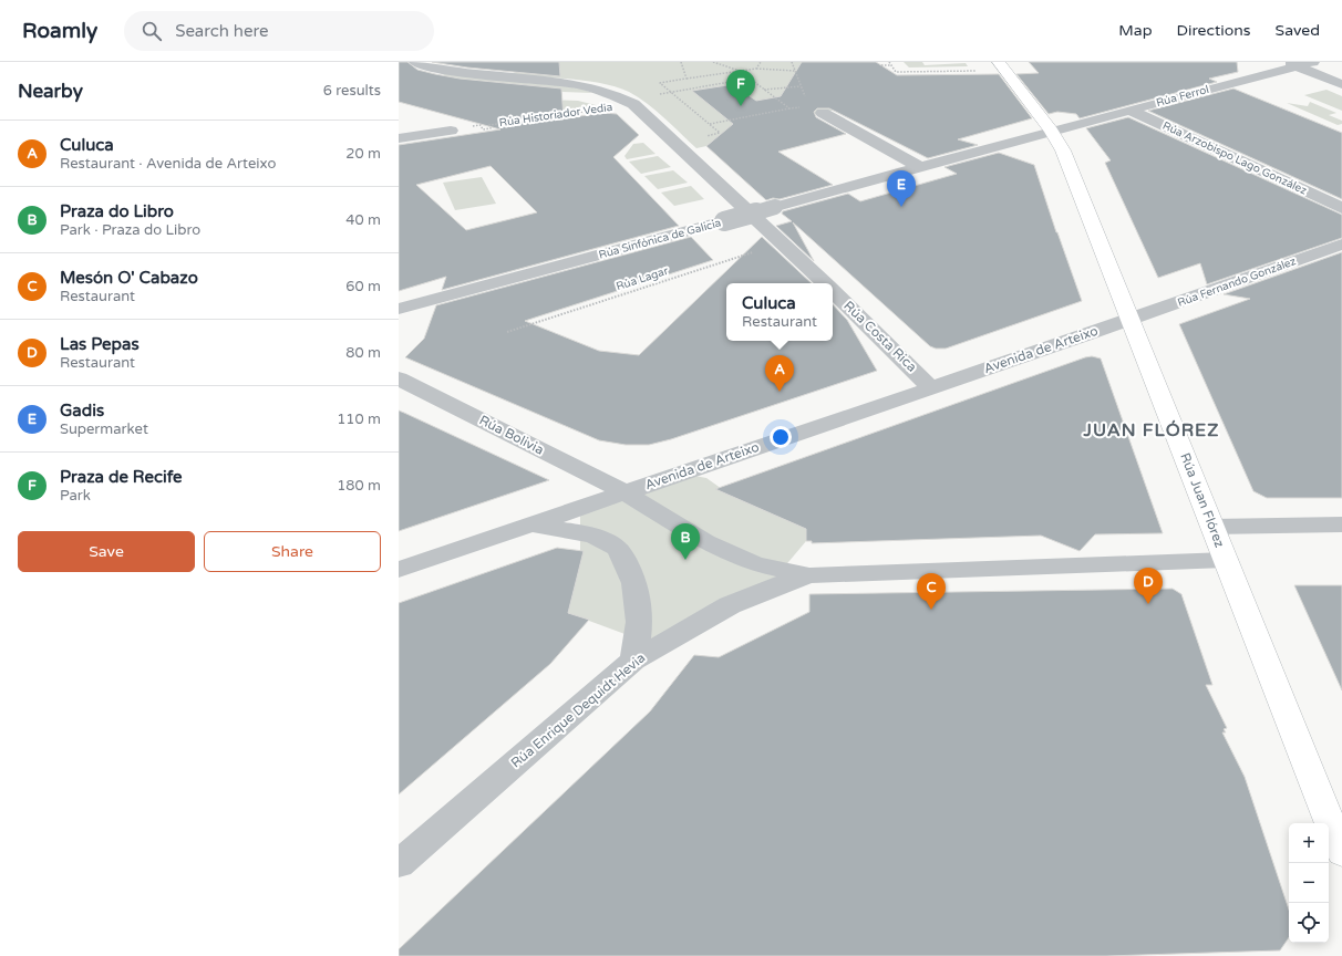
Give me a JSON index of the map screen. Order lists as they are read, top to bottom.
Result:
{
  "streets": {
    "main road": ["Rúa Juan Flórez"],
    "street": [
      "Rúa Ferrol",
      "Rúa Arzobispo Lago González",
      "Rúa Sinfónica de Galicia",
      "Rúa Fernando González",
      "Rúa Costa Rica",
      "Avenida de Arteixo",
      "Rúa Bolivia",
      "Rúa Enrique Dequidt Hevia"
    ],
    "path": ["Rúa Historiador Vedia", "Rúa Lagar"]
  },
  "crossings": [
    ["Rúa Ferrol", "Rúa Arzobispo Lago González"],
    ["Rúa Ferrol", "Rúa Sinfónica de Galicia"],
    ["Rúa Ferrol", "Rúa Juan Flórez"],
    ["Rúa Sinfónica de Galicia", "Rúa Juan Flórez"],
    ["Rúa Lagar", "Rúa Costa Rica"],
    ["Rúa Fernando González", "Avenida de Arteixo"],
    ["Rúa Fernando González", "Rúa Juan Flórez"],
    ["Rúa Costa Rica", "Avenida de Arteixo"],
    ["Avenida de Arteixo", "Rúa Bolivia"],
    ["Avenida de Arteixo", "Rúa Juan Flórez"],
    ["Rúa Bolivia", "Rúa Enrique Dequidt Hevia"],
    ["Rúa Juan Flórez", "Rúa Enrique Dequidt Hevia"]
  ],
  "districts": ["JUAN FLÓREZ"],
  "page": {
    "header": "Roamly",
    "search": "Search here",
    "nav": ["Map", "Directions", "Saved"],
    "heading": ["Nearby", "6 results"],
    "pins": [
      "F",
      "E",
      "A",
      "B",
      "D",
      "C"
    ],
    "list": [
      {
        "mark": "A",
        "name": "Culuca",
        "note": "Restaurant · Avenida de Arteixo",
        "value": "20 m"
      },
      {
        "mark": "B",
        "name": "Praza do Libro",
        "note": "Park · Praza do Libro",
        "value": "40 m"
      },
      {
        "mark": "C",
        "name": "Mesón O' Cabazo",
        "note": "Restaurant",
        "value": "60 m"
      },
      {
        "mark": "D",
        "name": "Las Pepas",
        "note": "Restaurant",
        "value": "80 m"
      },
      {
        "mark": "E",
        "name": "Gadis",
        "note": "Supermarket",
        "value": "110 m"
      },
      {
        "mark": "F",
        "name": "Praza de Recife",
        "note": "Park",
        "value": "180 m"
      }
    ],
    "popup": ["Culuca", "Restaurant"],
    "buttons": ["Save", "Share"],
    "map_buttons": ["+", "−"]
  }
}
